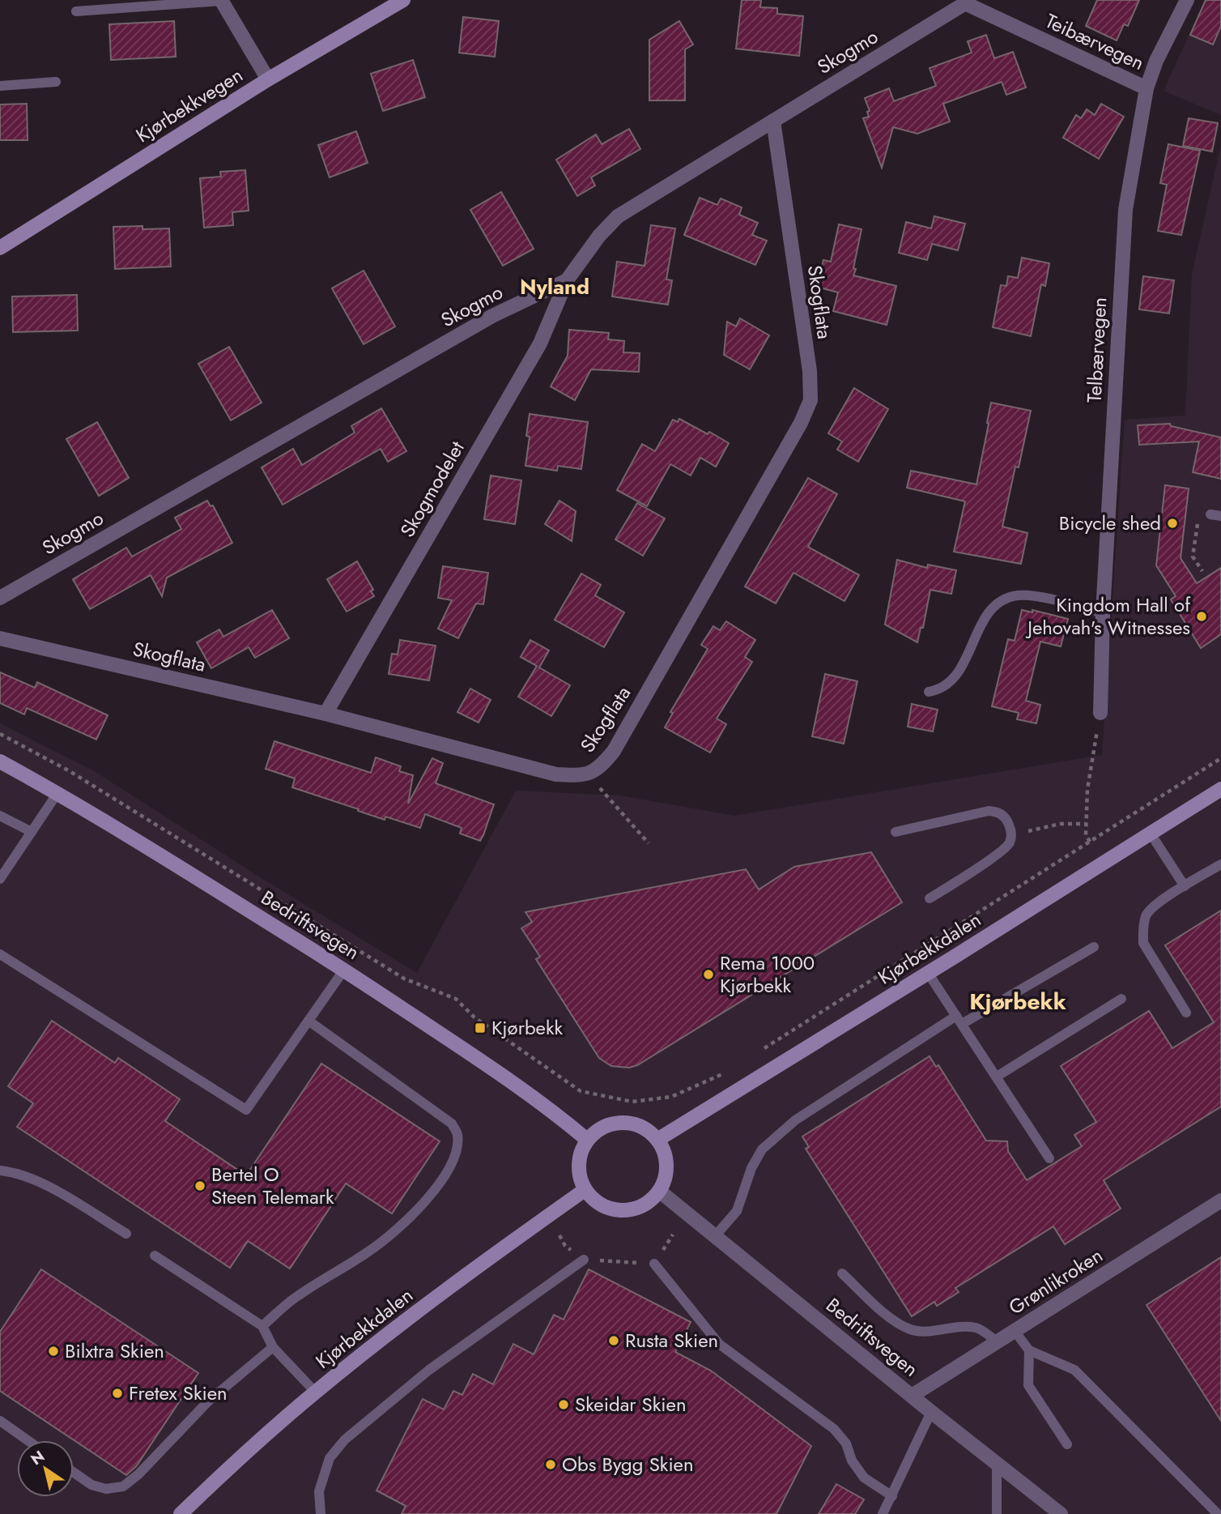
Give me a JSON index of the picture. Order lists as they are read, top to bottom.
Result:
{
  "streets": {
    "street": [
      "Teibærvegen",
      "Skogmo",
      "Kjørbekkvegen",
      "Skogflata",
      "Telbærvegen",
      "Skogmodelet",
      "Bedriftsvegen",
      "Kjørbekkdalen",
      "Grønlikroken"
    ]
  },
  "crossings": [
    ["Teibærvegen", "Skogmo"],
    ["Teibærvegen", "Telbærvegen"],
    ["Skogmo", "Skogflata"],
    ["Skogmo", "Skogmodelet"],
    ["Skogflata", "Skogmodelet"],
    ["Bedriftsvegen", "Kjørbekkdalen"],
    ["Bedriftsvegen", "Grønlikroken"]
  ],
  "districts": ["Nyland", "Kjørbekk"],
  "places": {
    "other": [
      "Bicycle shed",
      "Kingdom Hall of Jehovah's Witnesses",
      "Rema 1000 Kjørbekk",
      "Bertel O Steen Telemark",
      "Rusta Skien",
      "Bilxtra Skien",
      "Fretex Skien",
      "Skeidar Skien",
      "Obs Bygg Skien"
    ],
    "transit": ["Kjørbekk"]
  },
  "north": "top left"
}
